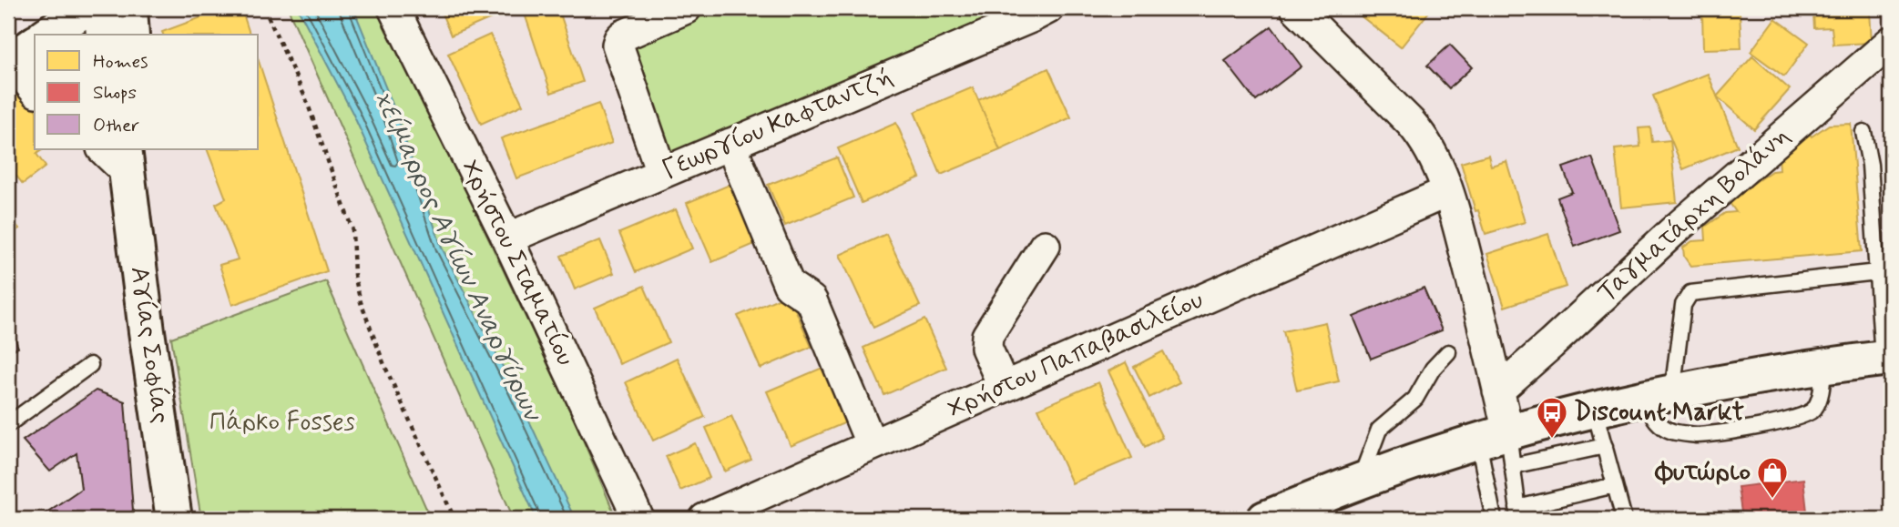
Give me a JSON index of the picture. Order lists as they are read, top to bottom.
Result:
{
  "streets": {
    "main road": ["Αγίας Σοφίας"],
    "street": [
      "Γεωργίου Καφταντζή",
      "Ταγματάρχη Βολάνη",
      "Χρήστου Σταματίου",
      "Χρήστου Παπαβασιλείου"
    ]
  },
  "crossings": [
    ["Γεωργίου Καφταντζή", "Χρήστου Σταματίου"]
  ],
  "water": ["χείμαρρος Αγίων Αναργύρων"],
  "parks": ["Πάρκο Fosses"],
  "places": {
    "bus stop": ["Discount Markt"],
    "shop": ["Φυτώριο"]
  },
  "legend": ["Homes", "Shops", "Other"]
}
